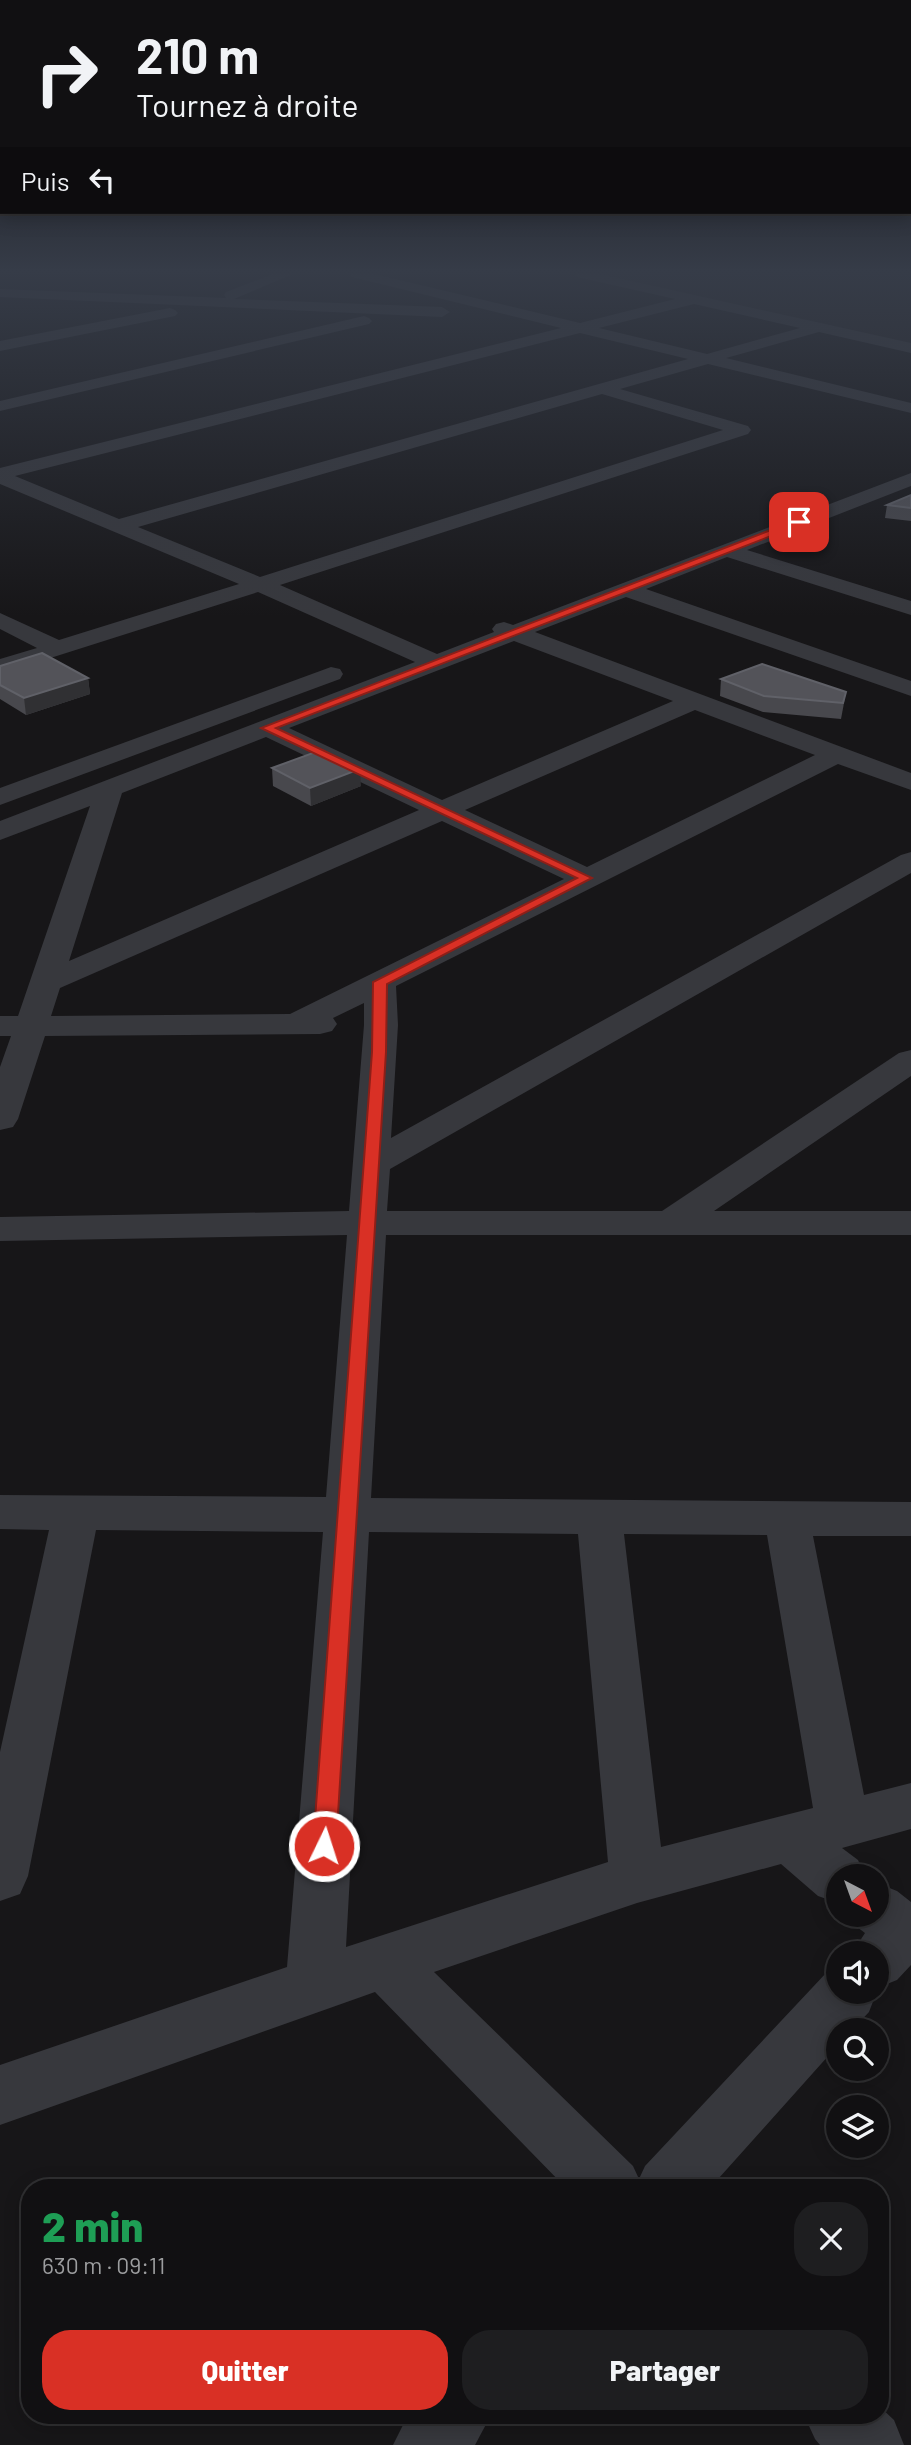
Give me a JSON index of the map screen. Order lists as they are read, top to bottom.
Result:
{
  "north": "bottom right",
  "page": {
    "turn": ["210 m", "Tournez à droite"],
    "then": "Puis",
    "heading": ["2 min", "630 m · 09:11"],
    "buttons": ["Quitter", "Partager"]
  }
}
